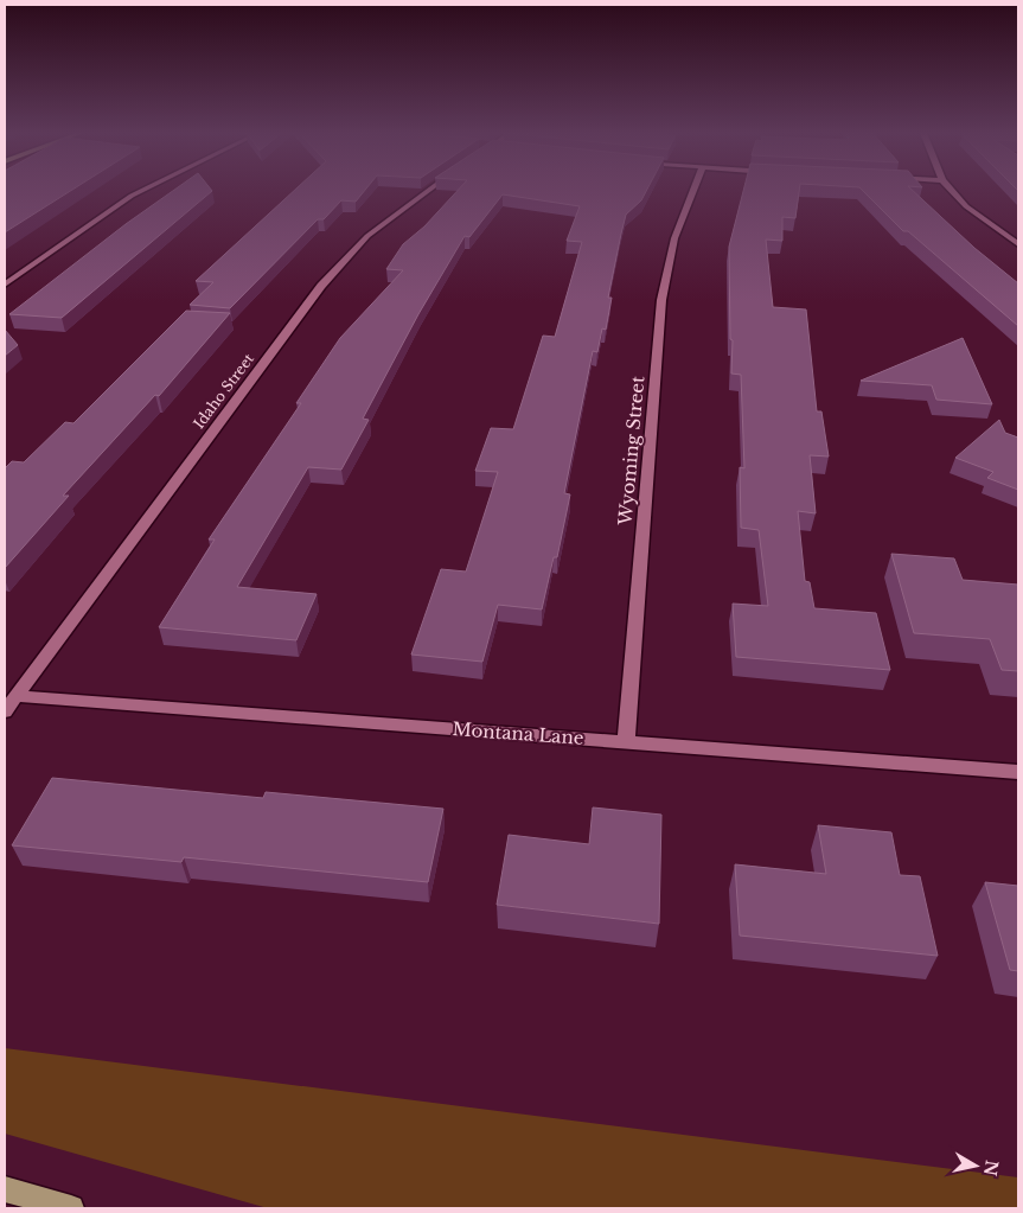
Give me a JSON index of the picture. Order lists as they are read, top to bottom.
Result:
{
  "streets": {
    "street": ["Idaho Street", "Wyoming Street", "Montana Lane"]
  },
  "crossings": [
    ["Idaho Street", "Montana Lane"],
    ["Wyoming Street", "Montana Lane"]
  ],
  "north": "right"
}
